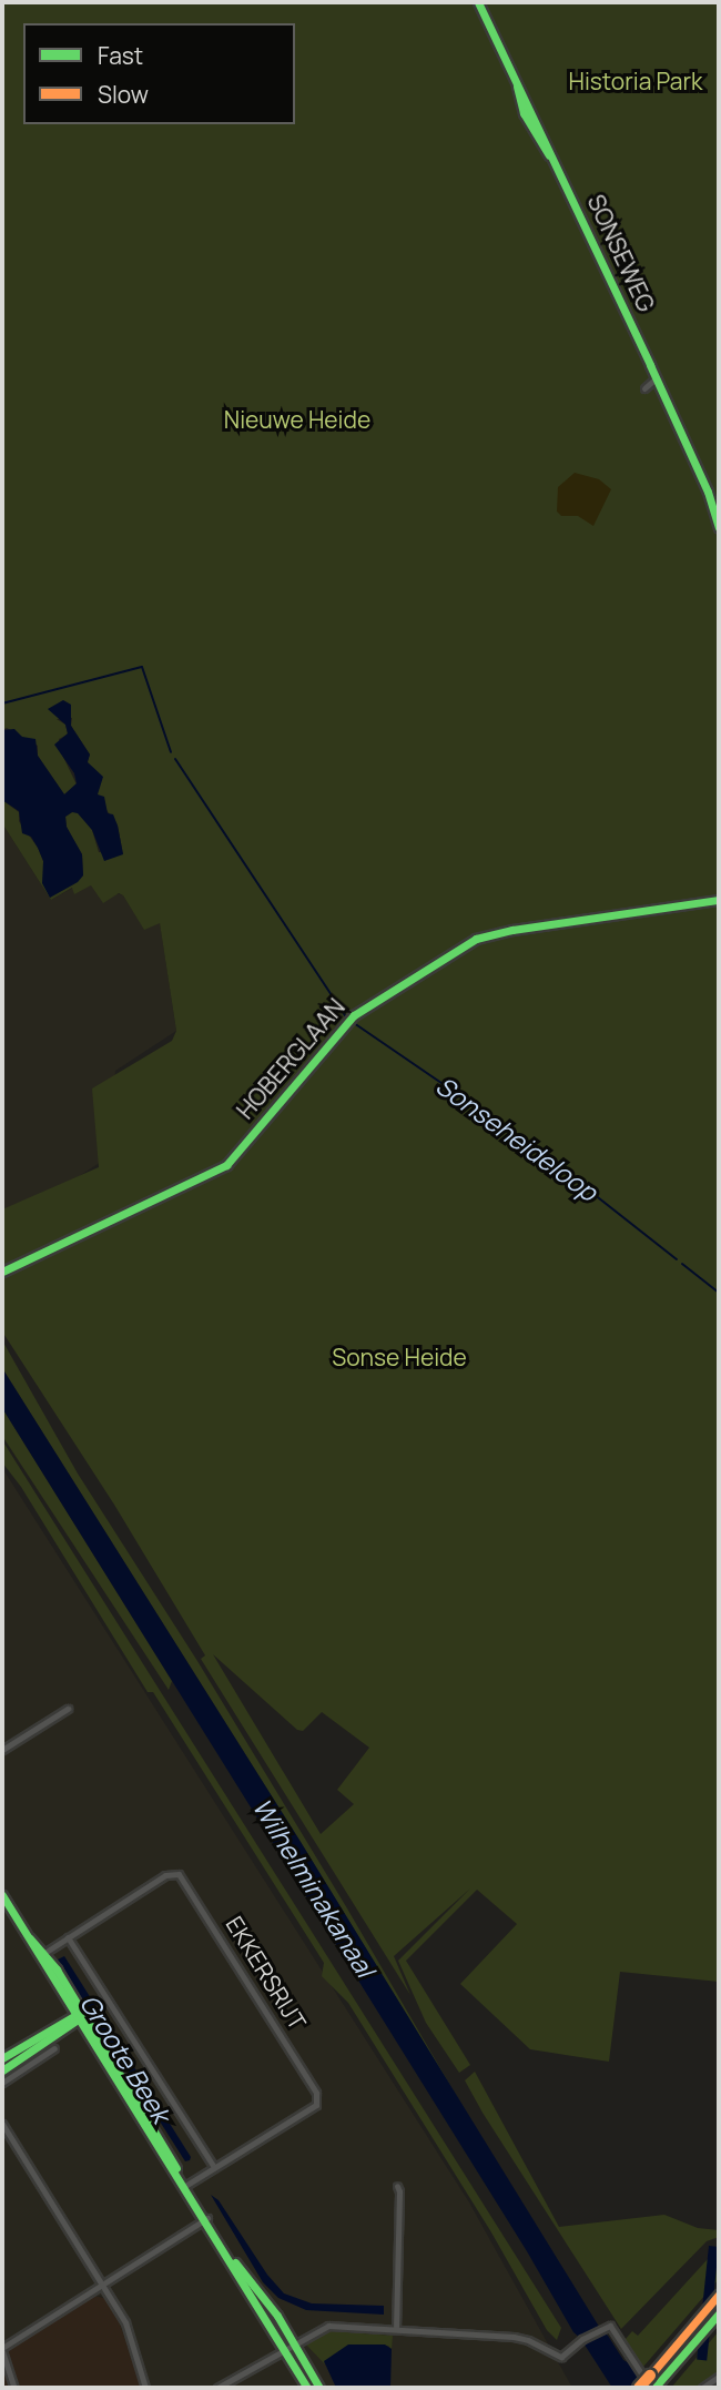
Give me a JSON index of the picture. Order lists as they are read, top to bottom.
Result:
{
  "streets": {
    "main road": ["SONSEWEG", "HOBERGLAAN"],
    "street": ["EKKERSRIJT"]
  },
  "water": ["Sonseheideloop", "Wilhelminakanaal", "Groote Beek"],
  "parks": ["Historia Park", "Nieuwe Heide", "Sonse Heide"],
  "legend": ["Fast", "Slow"]
}
